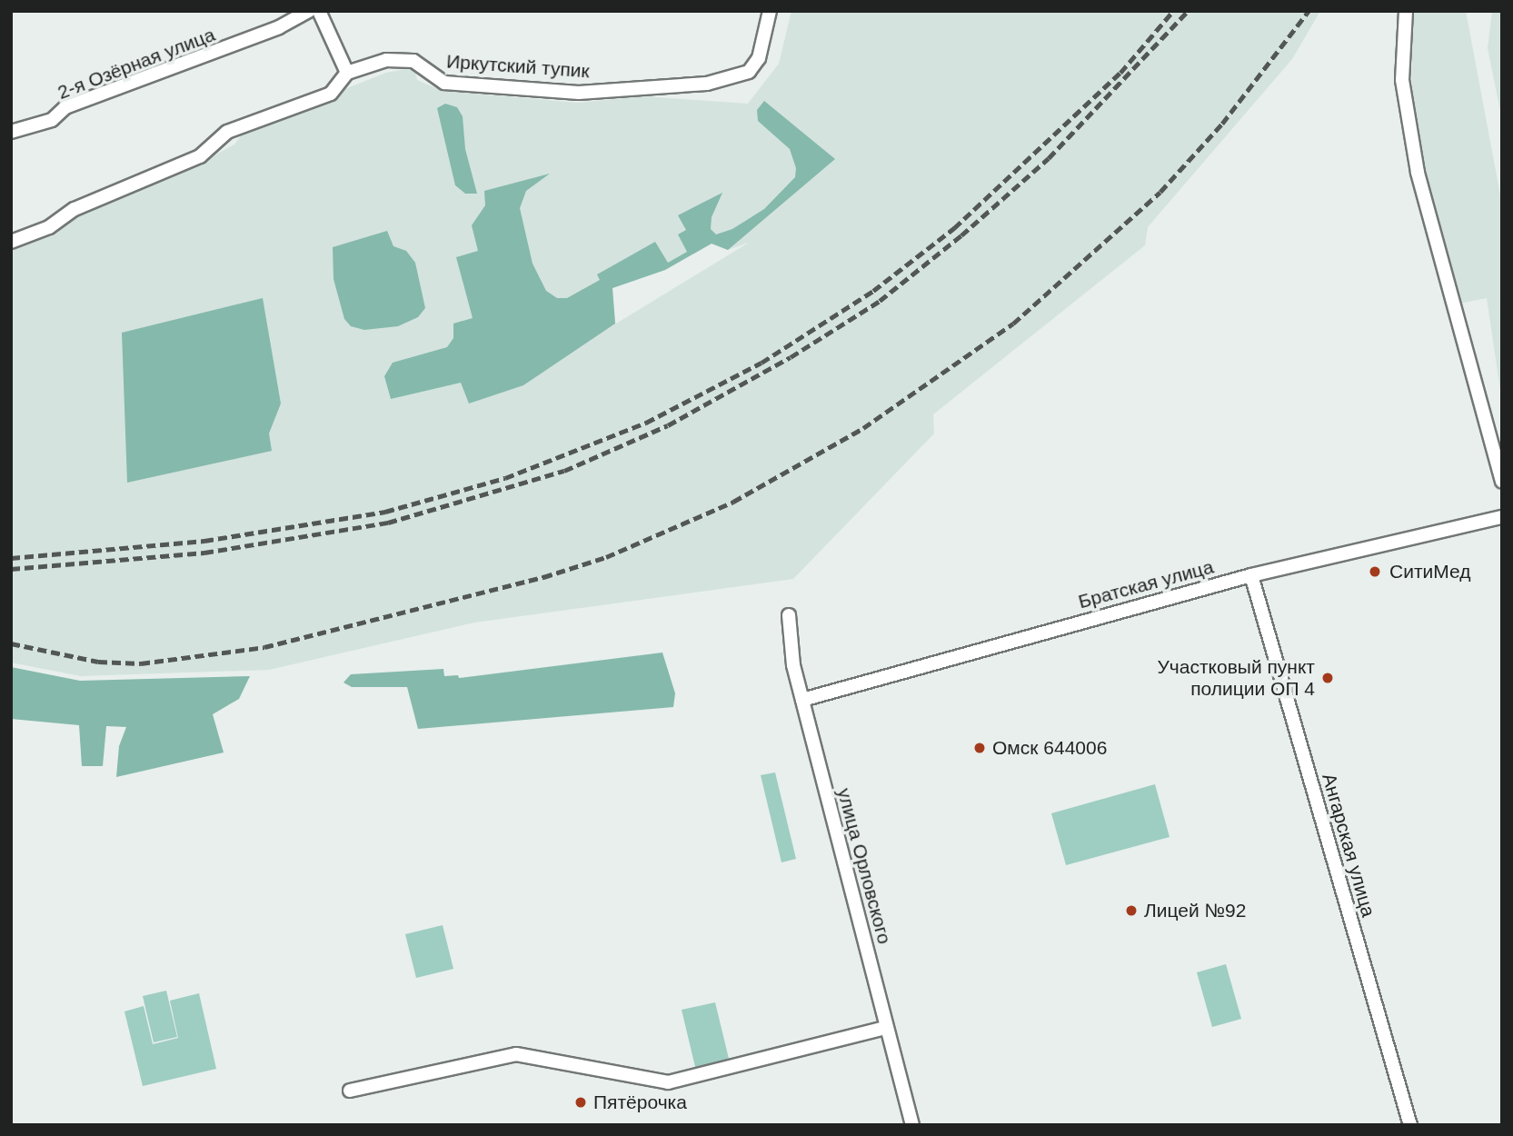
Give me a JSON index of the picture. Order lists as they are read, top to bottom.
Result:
{
  "streets": {
    "street": [
      "2-я Озёрная улица",
      "Иркутский тупик",
      "Братская улица",
      "Ангарская улица",
      "улица Орловского"
    ]
  },
  "crossings": [
    ["Братская улица", "Ангарская улица"],
    ["Братская улица", "улица Орловского"]
  ],
  "places": [
    "СитиМед",
    "Участковый пункт полиции ОП 4",
    "Омск 644006",
    "Лицей №92",
    "Пятёрочка"
  ]
}
